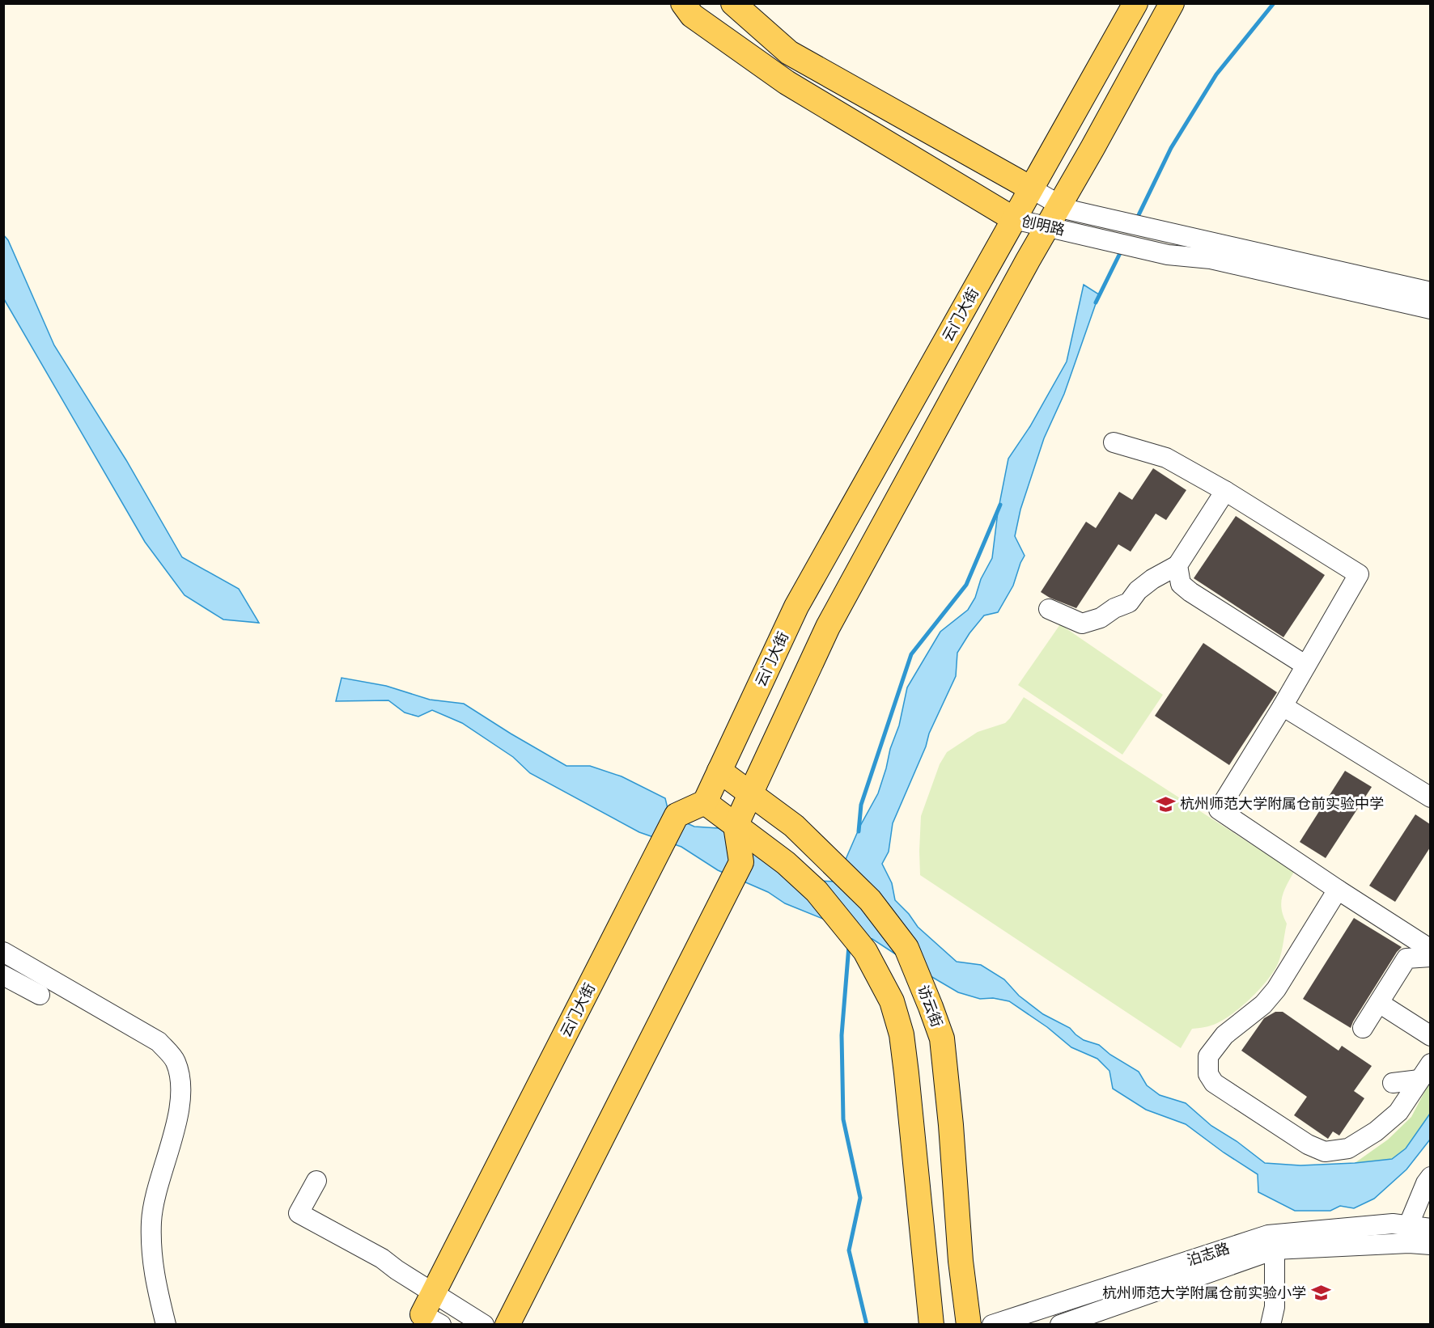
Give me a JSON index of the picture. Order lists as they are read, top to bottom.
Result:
{
  "streets": {
    "main road": ["创明路", "云门大街", "访云街"],
    "street": ["泊志路"]
  },
  "crossings": [
    ["创明路", "云门大街"],
    ["云门大街", "访云街"]
  ],
  "places": {
    "school or university": ["杭州师范大学附属仓前实验中学", "杭州师范大学附属仓前实验小学"]
  }
}
